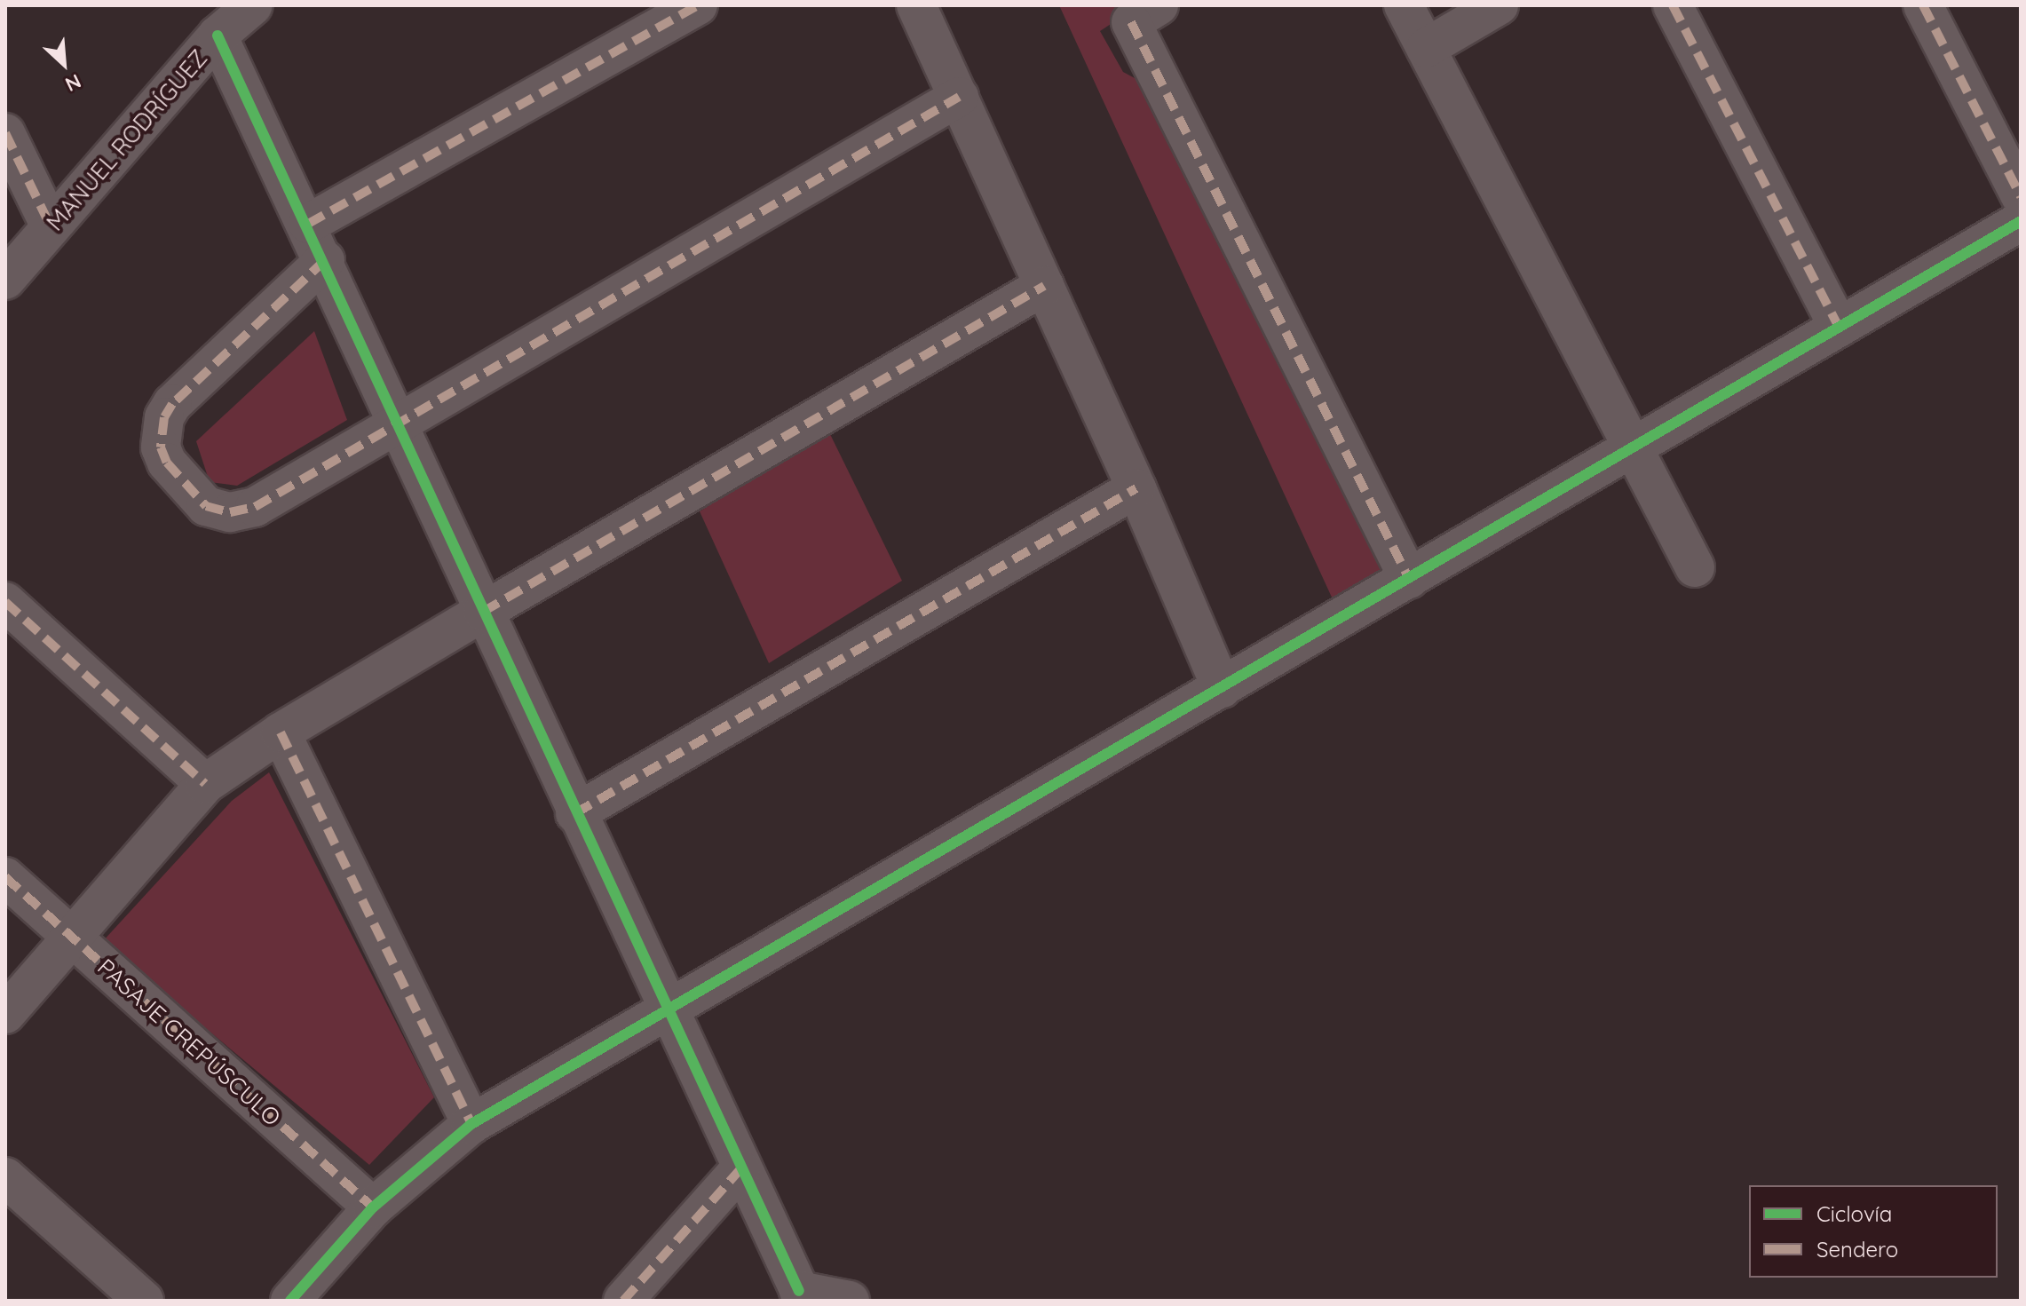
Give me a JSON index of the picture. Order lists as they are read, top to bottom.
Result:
{
  "streets": {
    "street": ["MANUEL RODRÍGUEZ", "PASAJE CREPÚSCULO"]
  },
  "legend": ["Ciclovía", "Sendero"],
  "north": "bottom right"
}
